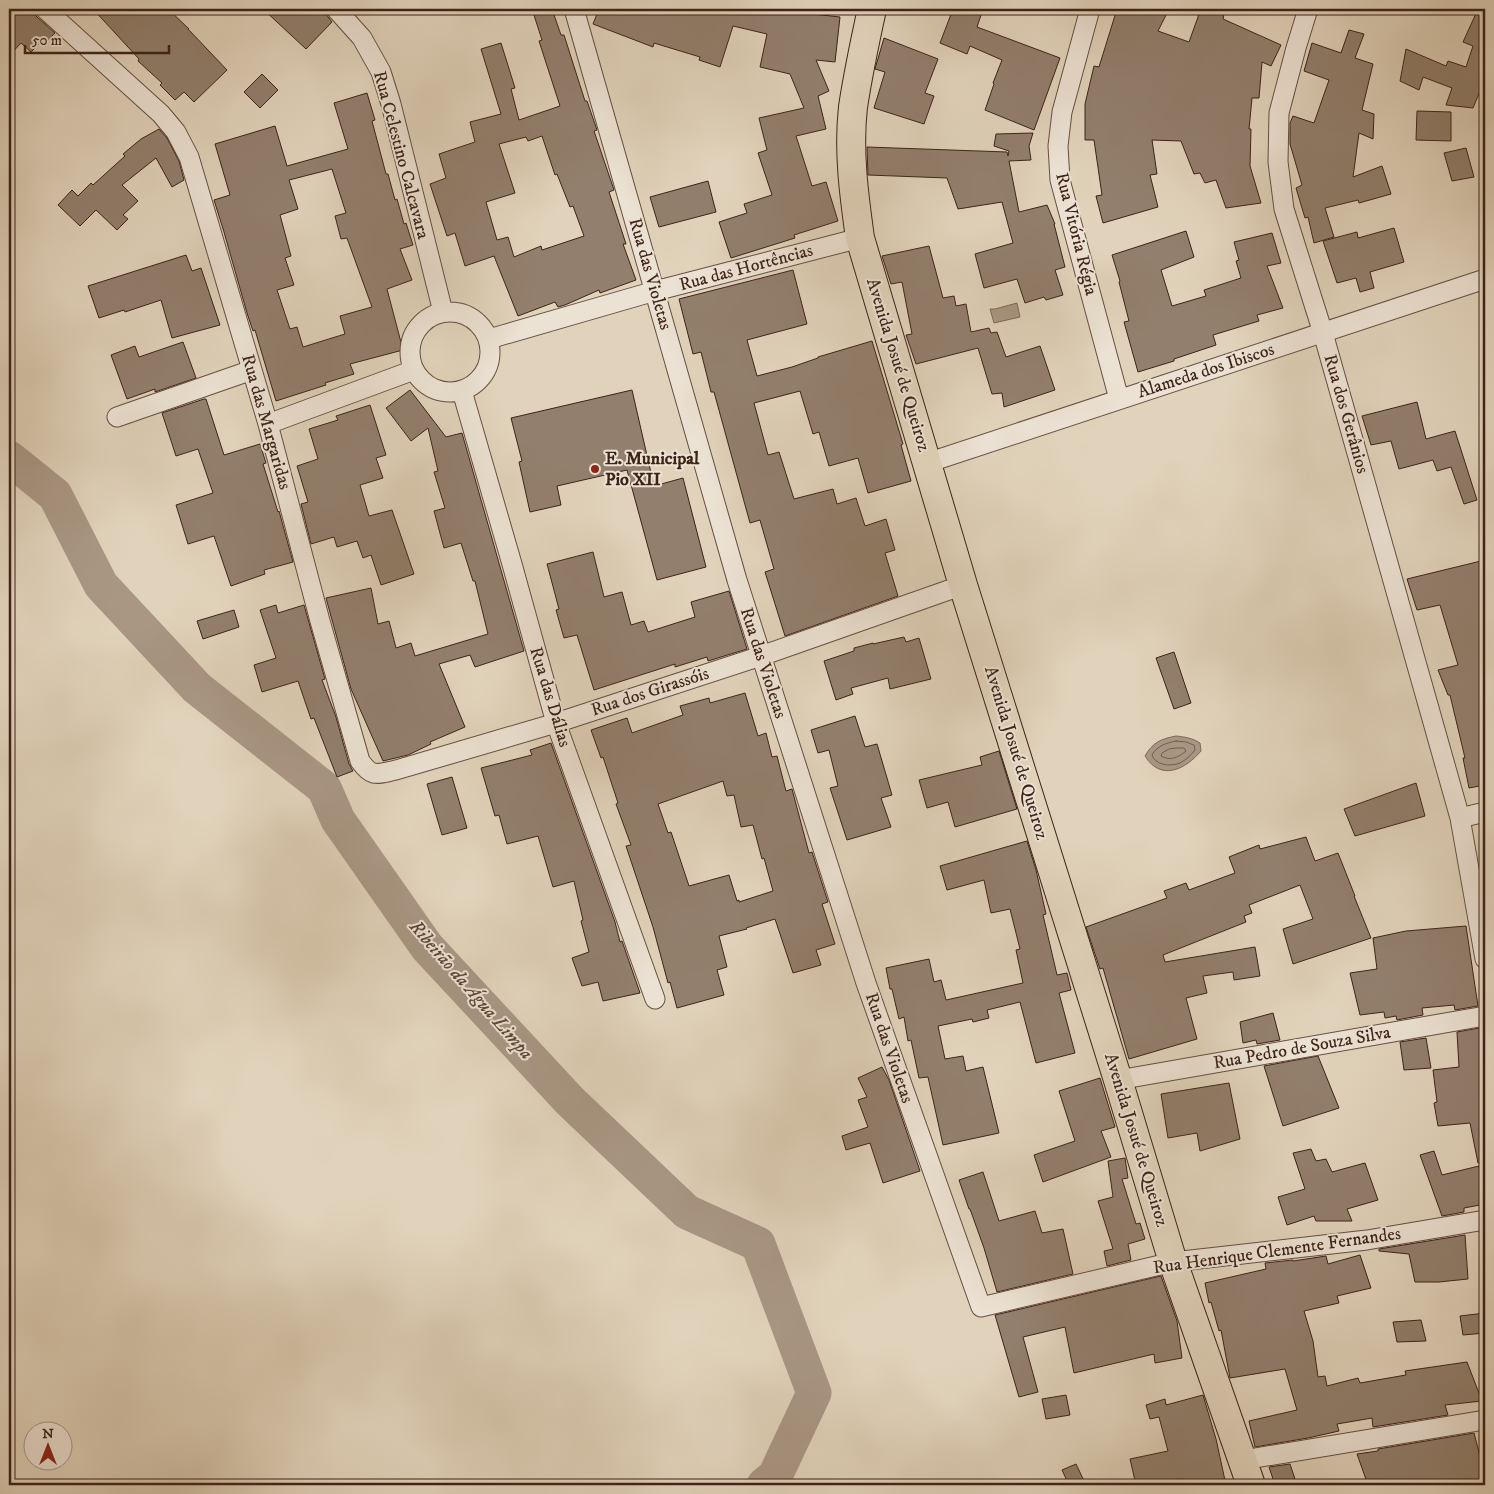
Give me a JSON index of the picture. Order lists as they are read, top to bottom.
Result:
{
  "streets": {
    "main road": ["Avenida Josué de Queiroz"],
    "street": [
      "Rua Celestino Calcavara",
      "Rua Vitória Régia",
      "Rua das Hortências",
      "Rua das Violetas",
      "Alameda dos Ibiscos",
      "Rua dos Gerânios",
      "Rua das Margaridas",
      "Rua dos Girassóis",
      "Rua das Dálias",
      "Rua Pedro de Souza Silva",
      "Rua Henrique Clemente Fernandes"
    ]
  },
  "crossings": [
    ["Rua Celestino Calcavara", "Rua das Hortências"],
    ["Rua Celestino Calcavara", "Rua das Dálias"],
    ["Rua Vitória Régia", "Alameda dos Ibiscos"],
    ["Rua das Hortências", "Rua das Violetas"],
    ["Rua das Hortências", "Avenida Josué de Queiroz"],
    ["Rua das Hortências", "Rua das Dálias"],
    ["Rua das Violetas", "Rua dos Girassóis"],
    ["Rua das Violetas", "Rua Henrique Clemente Fernandes"],
    ["Avenida Josué de Queiroz", "Alameda dos Ibiscos"],
    ["Avenida Josué de Queiroz", "Rua dos Girassóis"],
    ["Avenida Josué de Queiroz", "Rua Pedro de Souza Silva"],
    ["Avenida Josué de Queiroz", "Rua Henrique Clemente Fernandes"],
    ["Alameda dos Ibiscos", "Rua dos Gerânios"],
    ["Rua das Margaridas", "Rua dos Girassóis"],
    ["Rua dos Girassóis", "Rua das Dálias"]
  ],
  "water": ["Ribeirão da Água Limpa"],
  "places": ["E. Municipal Pio XII"],
  "scale_bar": "50 m",
  "north": "top"
}
